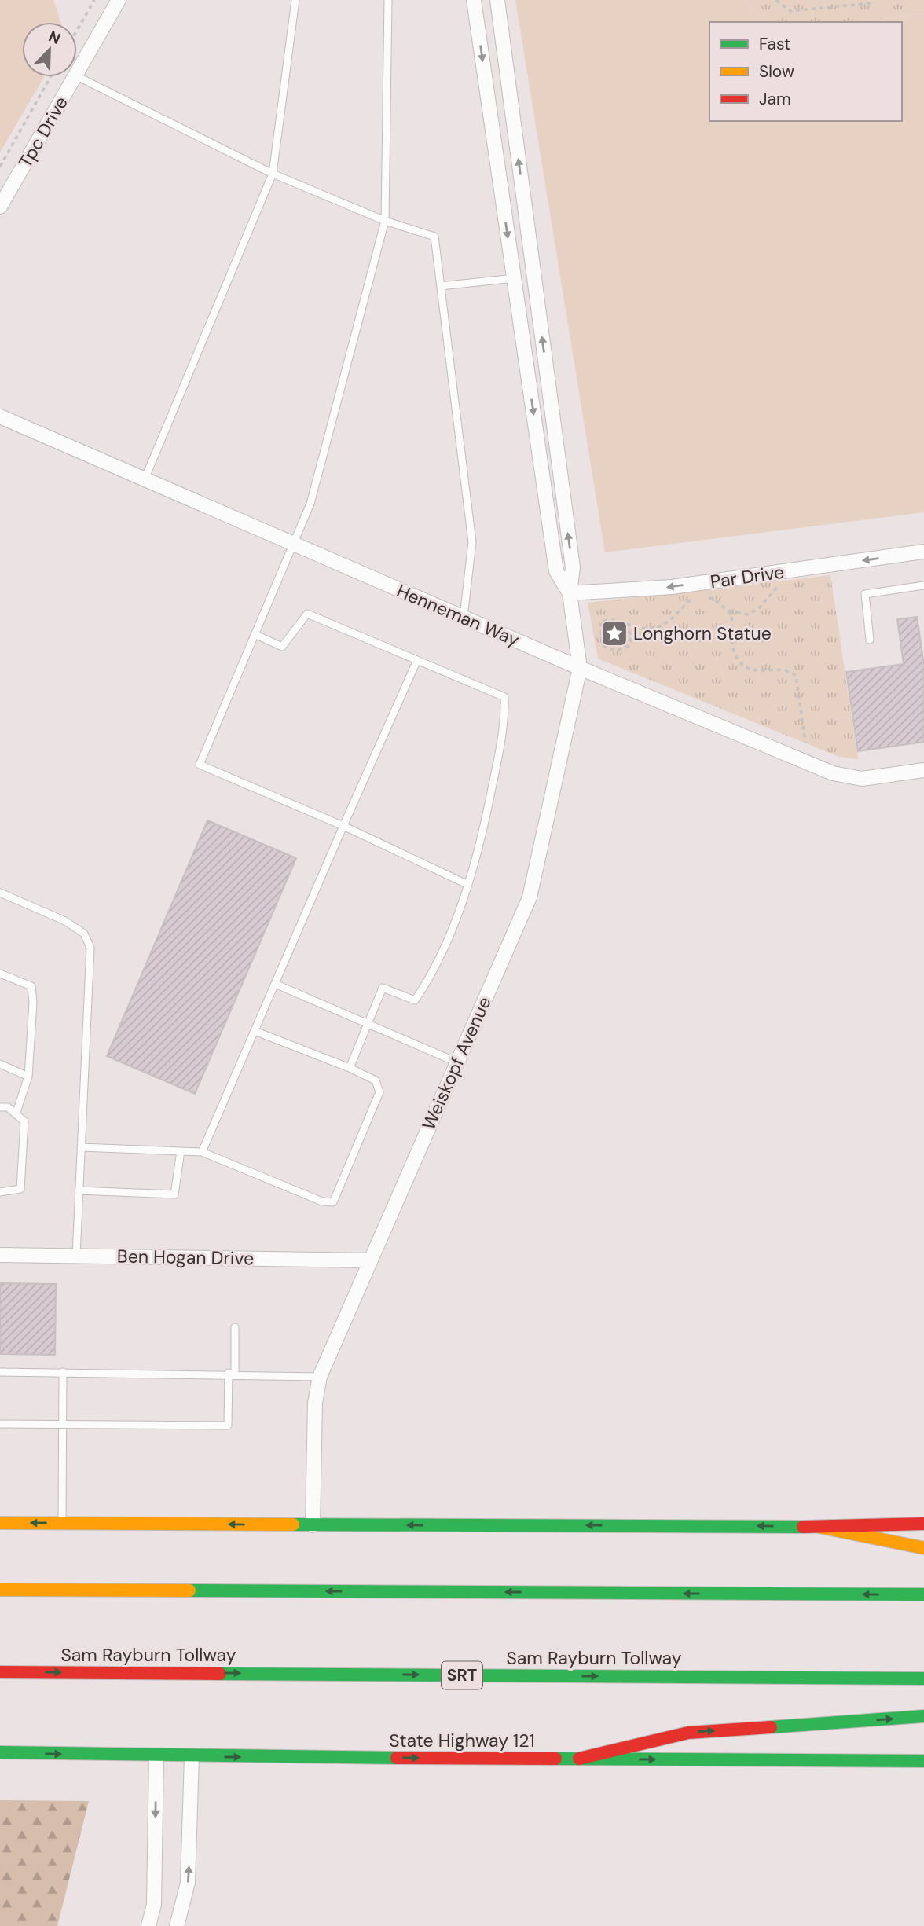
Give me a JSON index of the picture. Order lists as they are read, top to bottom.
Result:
{
  "streets": {
    "main road": ["Sam Rayburn Tollway", "SRT", "State Highway 121"],
    "street": [
      "Tpc Drive",
      "Par Drive",
      "Henneman Way",
      "Weiskopf Avenue",
      "Ben Hogan Drive"
    ]
  },
  "crossings": [
    ["Par Drive", "Weiskopf Avenue"],
    ["Henneman Way", "Weiskopf Avenue"],
    ["Weiskopf Avenue", "Ben Hogan Drive"]
  ],
  "one_way": ["Par Drive"],
  "places": {
    "place": ["Longhorn Statue"]
  },
  "legend": ["Fast", "Slow", "Jam"],
  "north": "top right"
}
